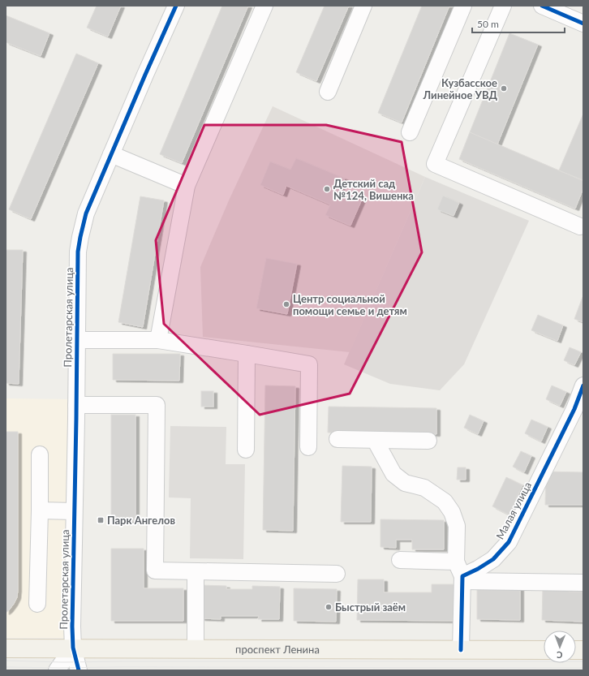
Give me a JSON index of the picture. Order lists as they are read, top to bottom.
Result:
{
  "streets": {
    "main road": ["проспект Ленина"],
    "street": ["Пролетарская улица", "Малая улица"]
  },
  "crossings": [
    ["Пролетарская улица", "проспект Ленина"]
  ],
  "places": {
    "other": [
      "Кузбасское Линейное УВД",
      "Детский сад №124, Вишенка",
      "Центр социальной помощи семье и детям",
      "Быстрый заём"
    ],
    "transit": ["Парк Ангелов"]
  },
  "scale_bar": "50 m",
  "north": "bottom"
}
